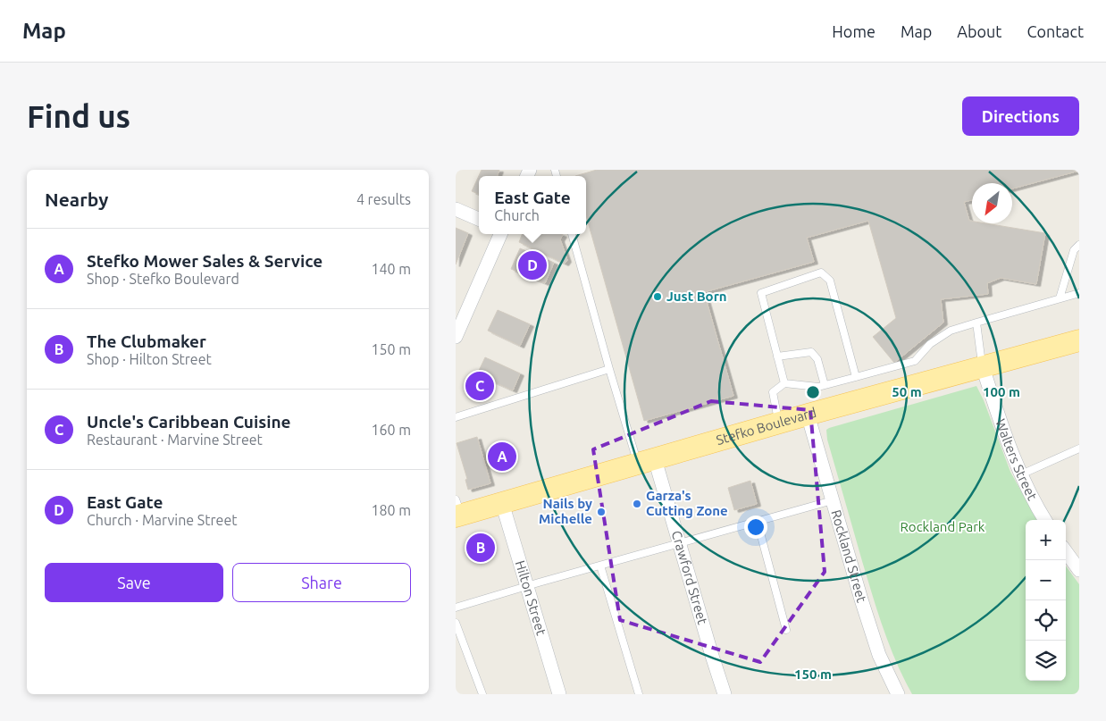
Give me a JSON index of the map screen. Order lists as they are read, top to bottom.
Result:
{
  "streets": {
    "main road": ["Stefko Boulevard"],
    "street": [
      "Walters Street",
      "Rockland Street",
      "Crawford Street",
      "Hilton Street"
    ]
  },
  "crossings": [
    ["Stefko Boulevard", "Walters Street"],
    ["Stefko Boulevard", "Rockland Street"],
    ["Stefko Boulevard", "Crawford Street"],
    ["Stefko Boulevard", "Hilton Street"]
  ],
  "parks": ["Rockland Park"],
  "places": ["Just Born", "Garza's Cutting Zone", "Nails by Michelle"],
  "north": "bottom left",
  "page": {
    "header": "Map",
    "nav": [
      "Home",
      "Map",
      "About",
      "Contact"
    ],
    "buttons": [
      "Directions",
      ["Save", "Share"]
    ],
    "title": "Find us",
    "heading": ["Nearby", "4 results"],
    "popup": ["East Gate", "Church"],
    "list": [
      {
        "mark": "A",
        "name": "Stefko Mower Sales & Service",
        "note": "Shop · Stefko Boulevard",
        "value": "140 m"
      },
      {
        "mark": "B",
        "name": "The Clubmaker",
        "note": "Shop · Hilton Street",
        "value": "150 m"
      },
      {
        "mark": "C",
        "name": "Uncle's Caribbean Cuisine",
        "note": "Restaurant · Marvine Street",
        "value": "160 m"
      },
      {
        "mark": "D",
        "name": "East Gate",
        "note": "Church · Marvine Street",
        "value": "180 m"
      }
    ],
    "pins": [
      "D",
      "C",
      "A",
      "B"
    ],
    "map_buttons": ["+", "−"]
  },
  "rings": ["50 m", "100 m", "150 m"]
}
